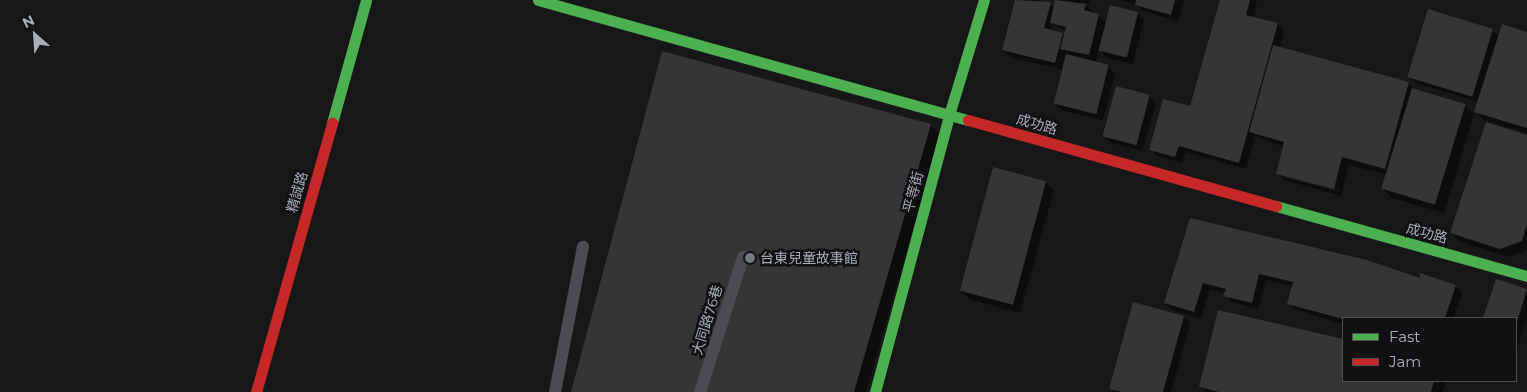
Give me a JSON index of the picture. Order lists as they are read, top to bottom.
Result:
{
  "streets": {
    "street": ["成功路", "精誠路", "平等街"],
    "lane": ["大同路76巷"]
  },
  "crossings": [
    ["成功路", "平等街"]
  ],
  "places": ["台東兒童故事館"],
  "legend": ["Fast", "Jam"],
  "north": "top left"
}
